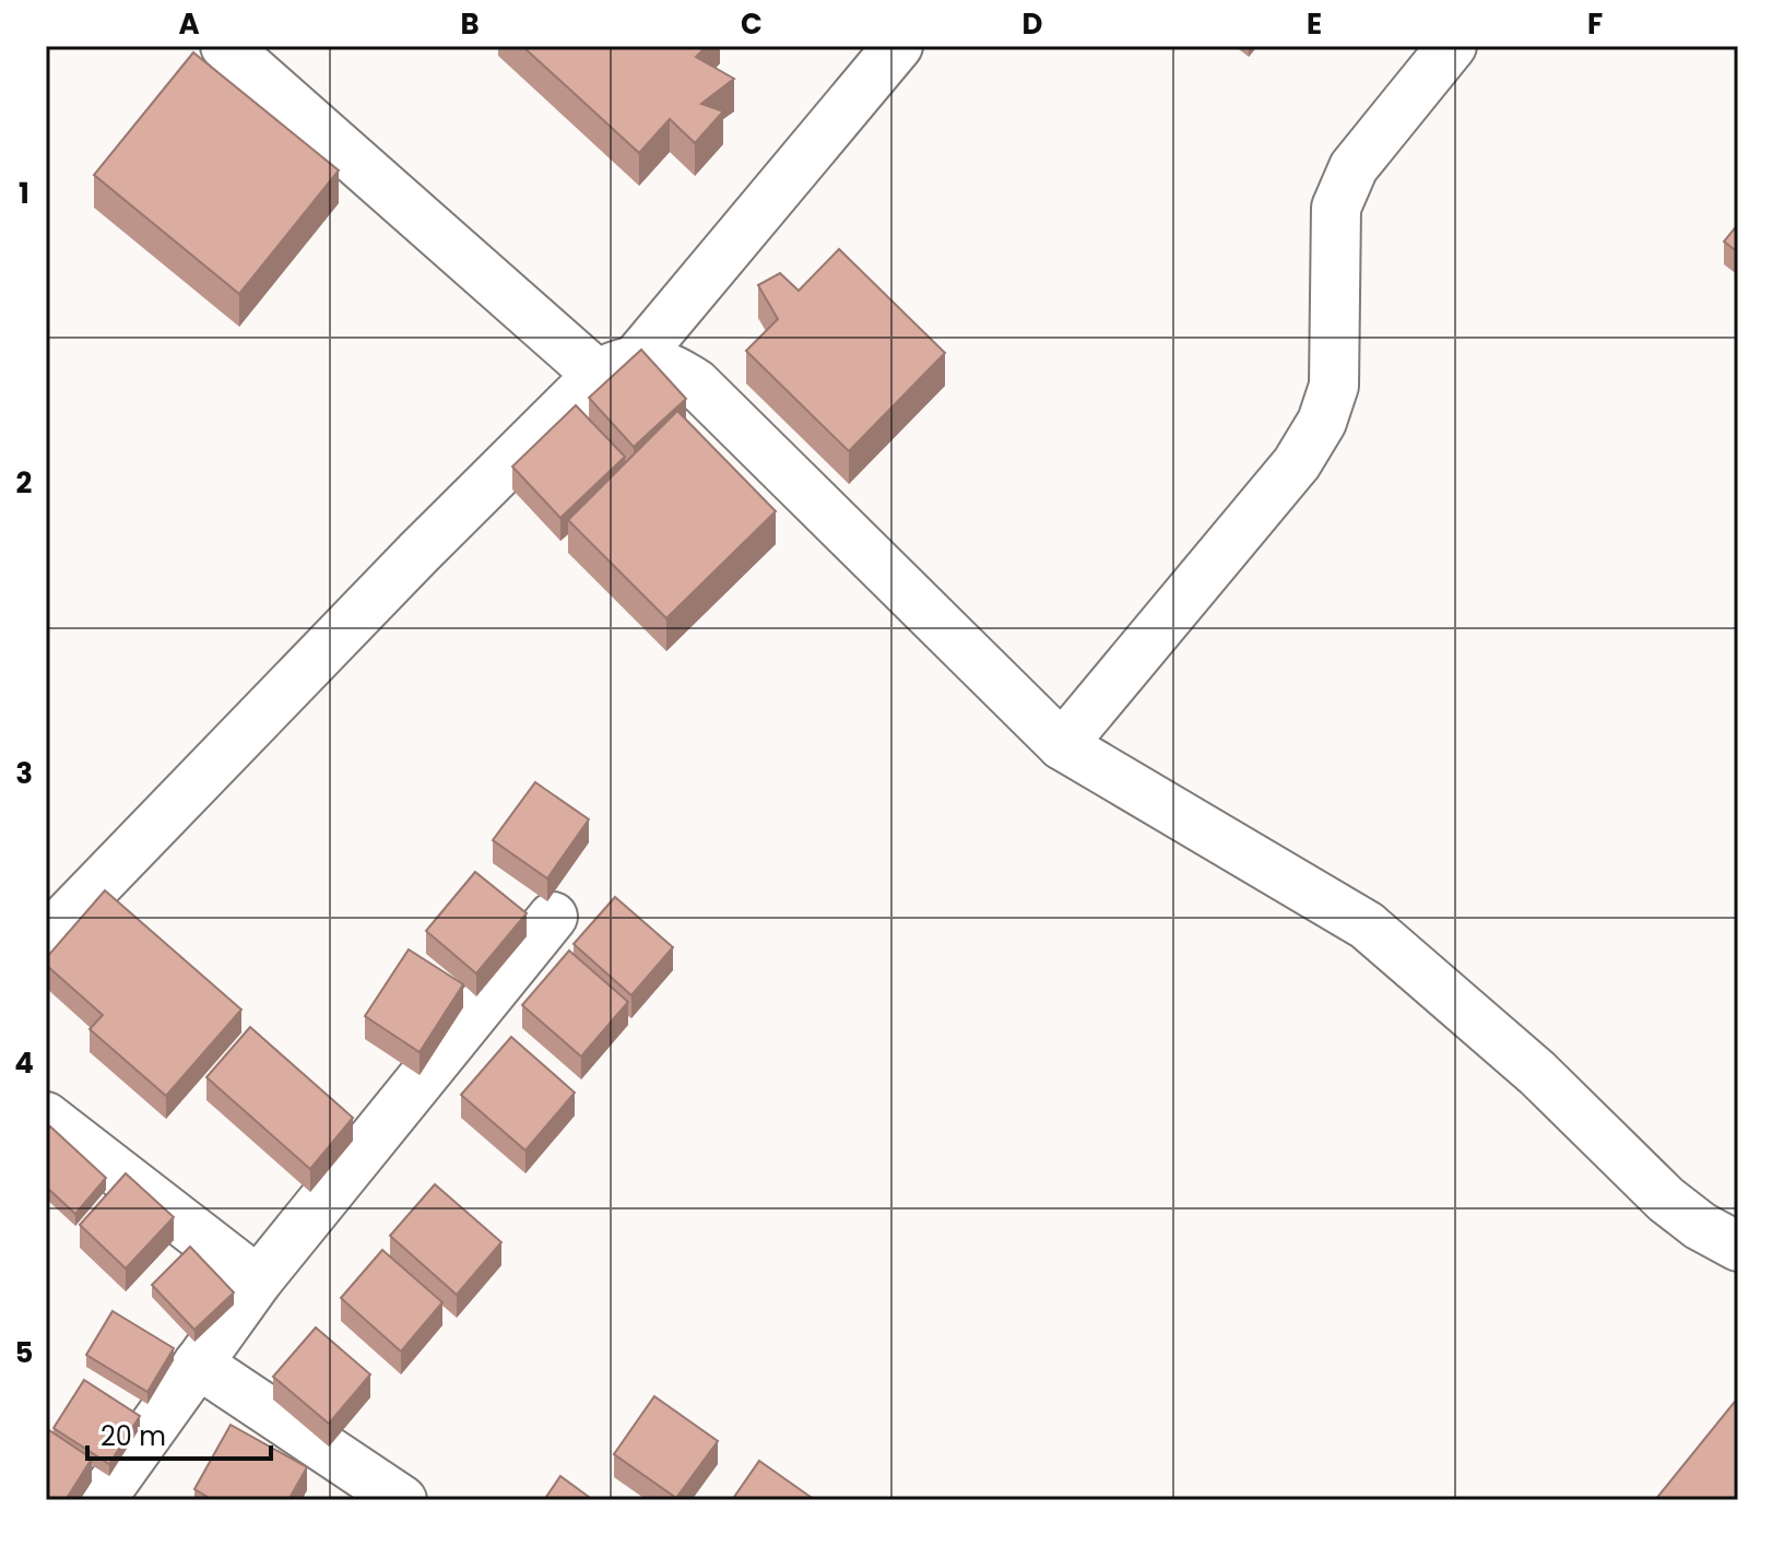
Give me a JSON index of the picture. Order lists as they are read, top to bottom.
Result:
{
  "scale_bar": "20 m",
  "grid": {
    "columns": [
      "A",
      "B",
      "C",
      "D",
      "E",
      "F"
    ],
    "rows": [
      "1",
      "2",
      "3",
      "4",
      "5"
    ]
  }
}
